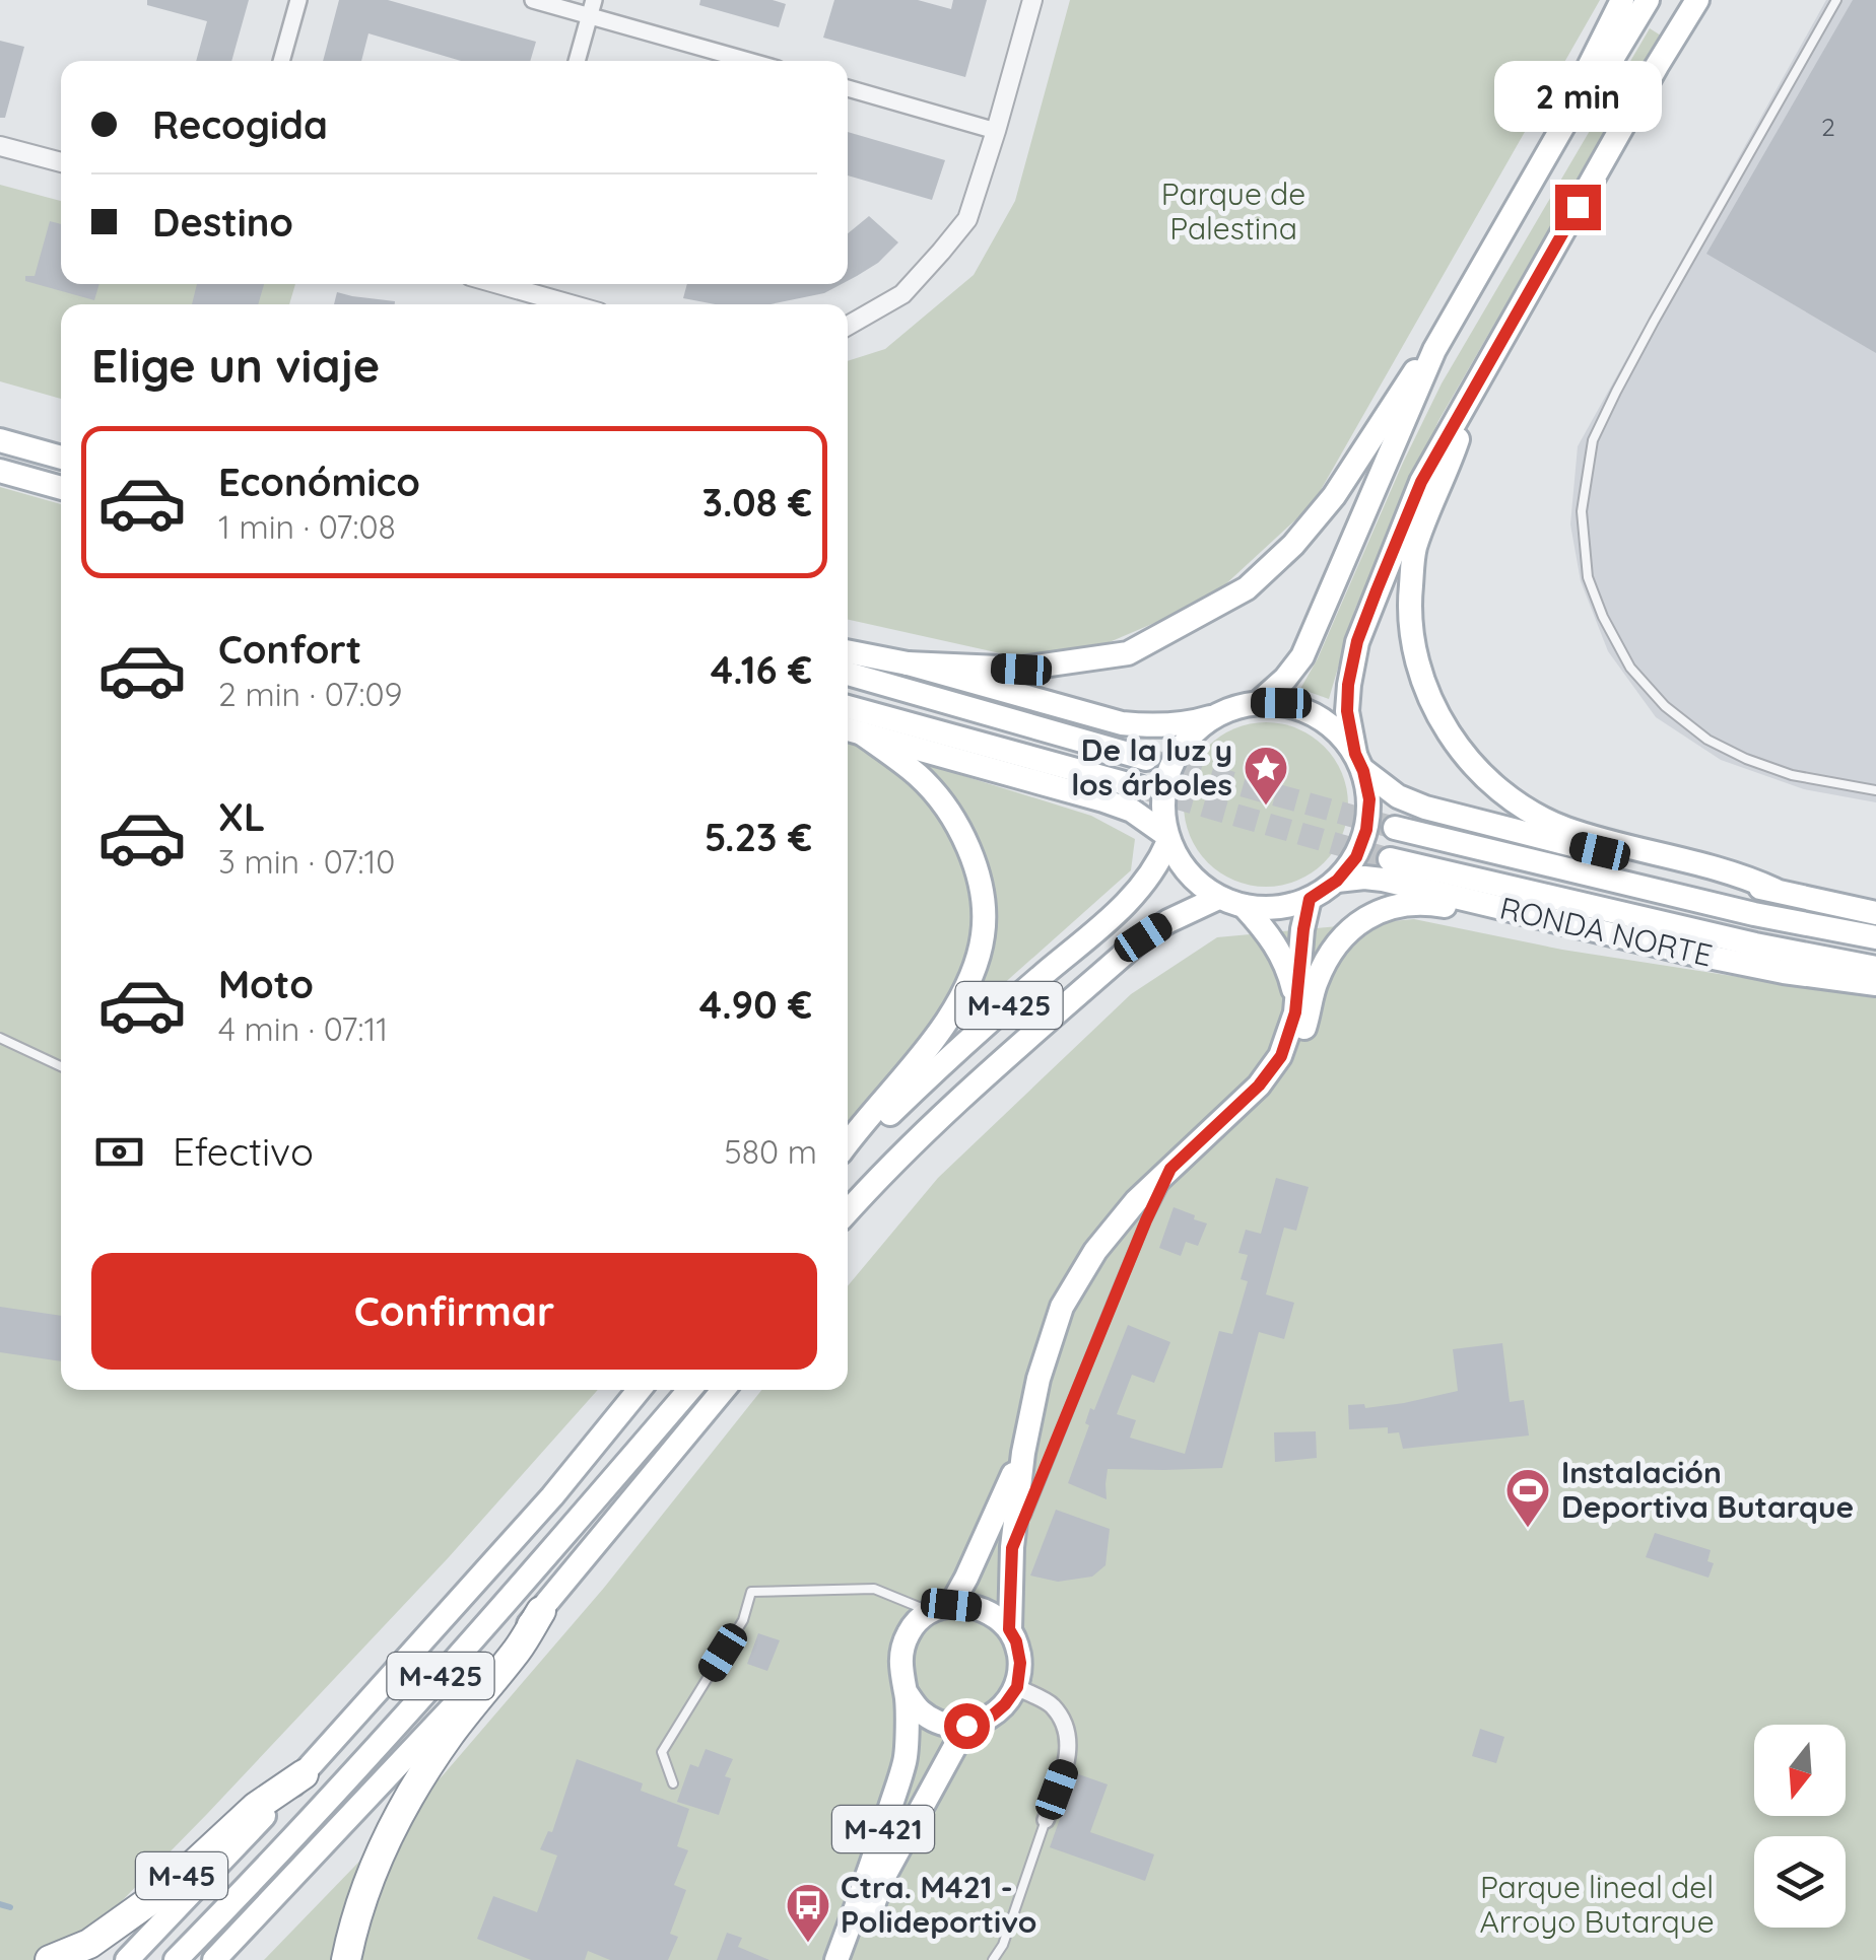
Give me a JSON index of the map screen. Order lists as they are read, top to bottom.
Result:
{
  "streets": {
    "highway": ["M-45"],
    "main road": ["RONDA NORTE", "M-425", "M-421"]
  },
  "crossings": [
    ["RONDA NORTE", "M-425"],
    ["M-425", "M-45"]
  ],
  "parks": ["Parque de Palestina", "Parque lineal del Arroyo Butarque"],
  "places": {
    "place": ["De la luz y los árboles"],
    "sports": ["Instalación Deportiva Butarque"],
    "bus stop": ["Ctra. M421 - Polideportivo"]
  },
  "house_numbers": ["2"],
  "north": "bottom",
  "page": {
    "bubble": "2 min",
    "banner": ["Recogida", "Destino"],
    "heading": "Elige un viaje",
    "list": [
      {
        "name": "Económico",
        "note": "1 min · 07:08",
        "value": "3.08 €"
      },
      {
        "name": "Confort",
        "note": "2 min · 07:09",
        "value": "4.16 €"
      },
      {
        "name": "XL",
        "note": "3 min · 07:10",
        "value": "5.23 €"
      },
      {
        "name": "Moto",
        "note": "4 min · 07:11",
        "value": "4.90 €"
      }
    ],
    "pay": ["Efectivo", "580 m"],
    "buttons": "Confirmar"
  }
}
